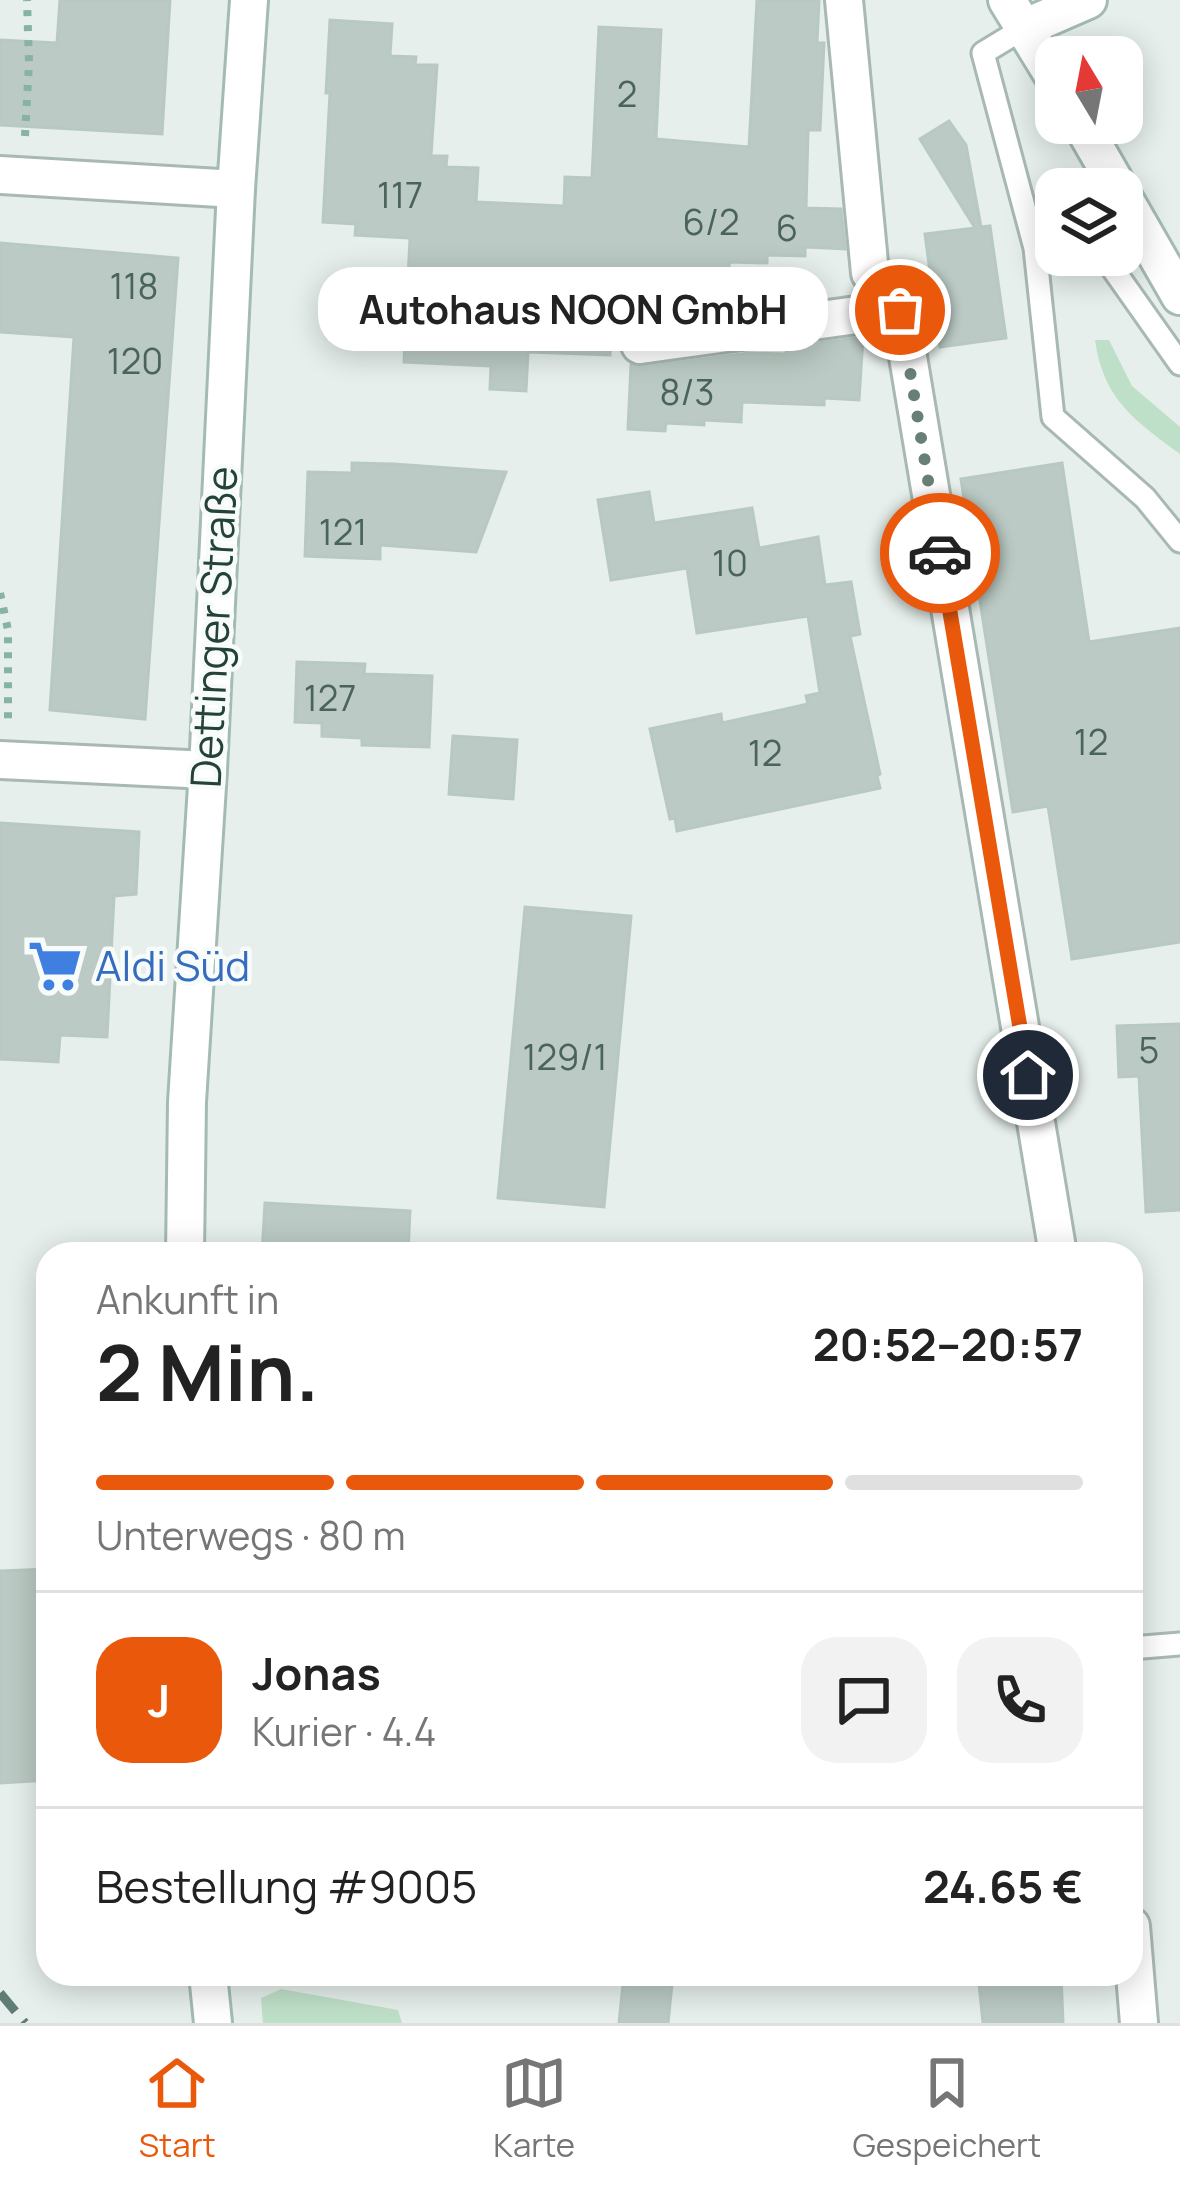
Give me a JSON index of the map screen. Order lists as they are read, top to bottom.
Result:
{
  "streets": {
    "street": ["Dettinger Straße"]
  },
  "places": {
    "other": ["Autohaus NOON GmbH"],
    "supermarket": ["Aldi Süd"]
  },
  "house_numbers": [
    "2",
    "117",
    "6/2",
    "6",
    "118",
    "120",
    "8/3",
    "121",
    "10",
    "127",
    "12",
    "12",
    "5",
    "129/1"
  ],
  "north": "top",
  "page": {
    "bubble": "Autohaus NOON GmbH",
    "heading": ["2 Min.", "Ankunft in", "20:52–20:57"],
    "panel": [
      "Jonas",
      "Kurier · 4.4",
      "Bestellung #9005",
      "24.65 €"
    ],
    "bar": "Unterwegs · 80 m",
    "round": "J",
    "tabs": ["Start", "Karte", "Gespeichert"]
  }
}
